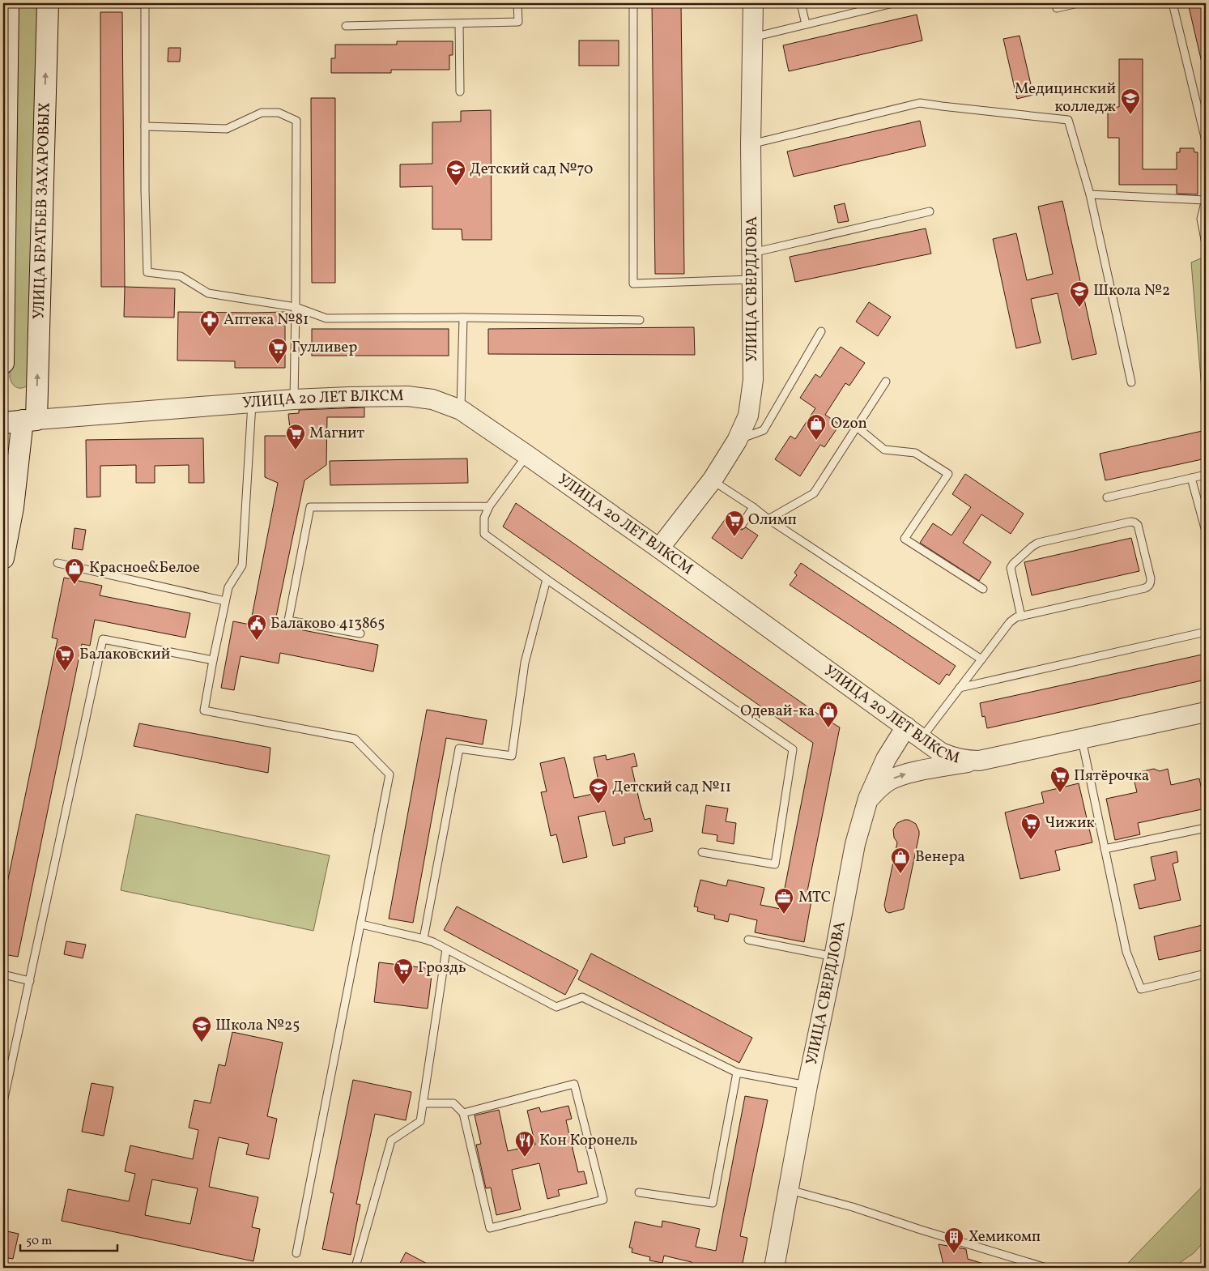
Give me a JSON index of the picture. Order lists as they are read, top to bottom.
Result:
{
  "streets": {
    "main road": ["УЛИЦА БРАТЬЕВ ЗАХАРОВЫХ"],
    "street": ["УЛИЦА СВЕРДЛОВА", "УЛИЦА 20 ЛЕТ ВЛКСМ"]
  },
  "crossings": [
    ["УЛИЦА БРАТЬЕВ ЗАХАРОВЫХ", "УЛИЦА 20 ЛЕТ ВЛКСМ"],
    ["УЛИЦА СВЕРДЛОВА", "УЛИЦА 20 ЛЕТ ВЛКСМ"]
  ],
  "places": {
    "school or university": [
      "Медицинский колледж",
      "Детский сад №70",
      "Школа №2",
      "Детский сад №11",
      "Школа №25"
    ],
    "pharmacy": ["Аптека №81"],
    "supermarket": [
      "Гулливер",
      "Магнит",
      "Олимп",
      "Балаковский",
      "Пятёрочка",
      "Чижик",
      "Гроздь"
    ],
    "shop": [
      "Ozon",
      "Красное&Белое",
      "Одевай-ка",
      "Венера"
    ],
    "public building": ["Балаково 413865"],
    "office": ["МТС"],
    "restaurant": ["Кон Коронель"],
    "building": ["Хемикомп"]
  },
  "scale_bar": "50 m"
}
